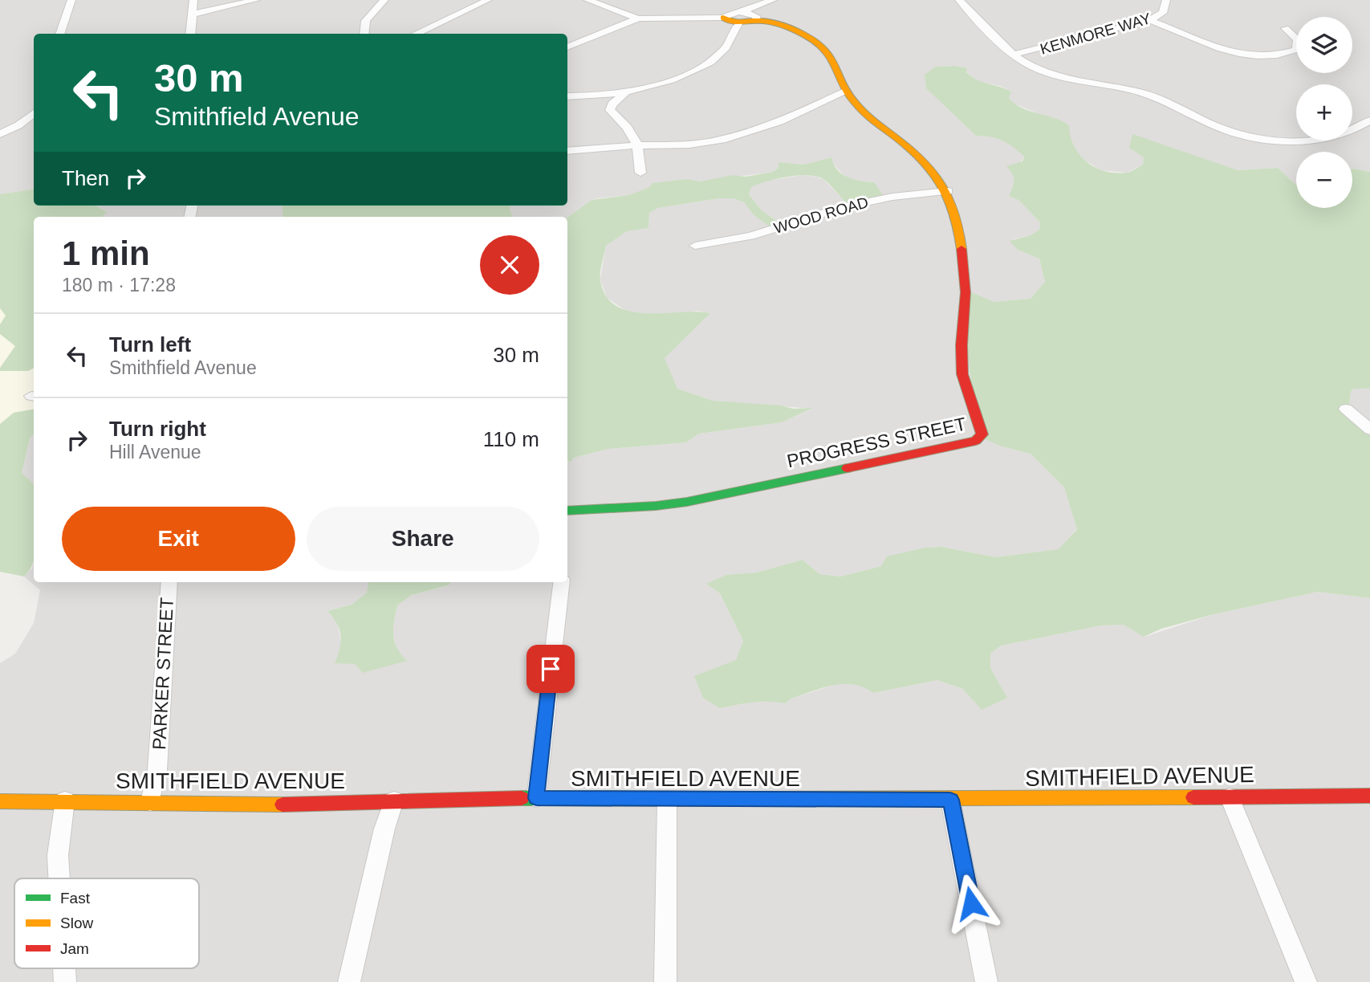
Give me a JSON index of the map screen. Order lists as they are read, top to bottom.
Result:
{
  "streets": {
    "street": [
      "KENMORE WAY",
      "WOOD ROAD",
      "PROGRESS STREET",
      "PARKER STREET",
      "SMITHFIELD AVENUE"
    ]
  },
  "crossings": [
    ["WOOD ROAD", "PROGRESS STREET"],
    ["PARKER STREET", "SMITHFIELD AVENUE"]
  ],
  "legend": ["Fast", "Slow", "Jam"],
  "page": {
    "map_buttons": ["+", "−"],
    "turn": ["30 m", "Smithfield Avenue"],
    "then": "Then",
    "heading": ["1 min", "180 m · 17:28"],
    "list": [
      {
        "name": "Turn left",
        "note": "Smithfield Avenue",
        "value": "30 m"
      },
      {
        "name": "Turn right",
        "note": "Hill Avenue",
        "value": "110 m"
      }
    ],
    "buttons": ["Exit", "Share"]
  }
}
